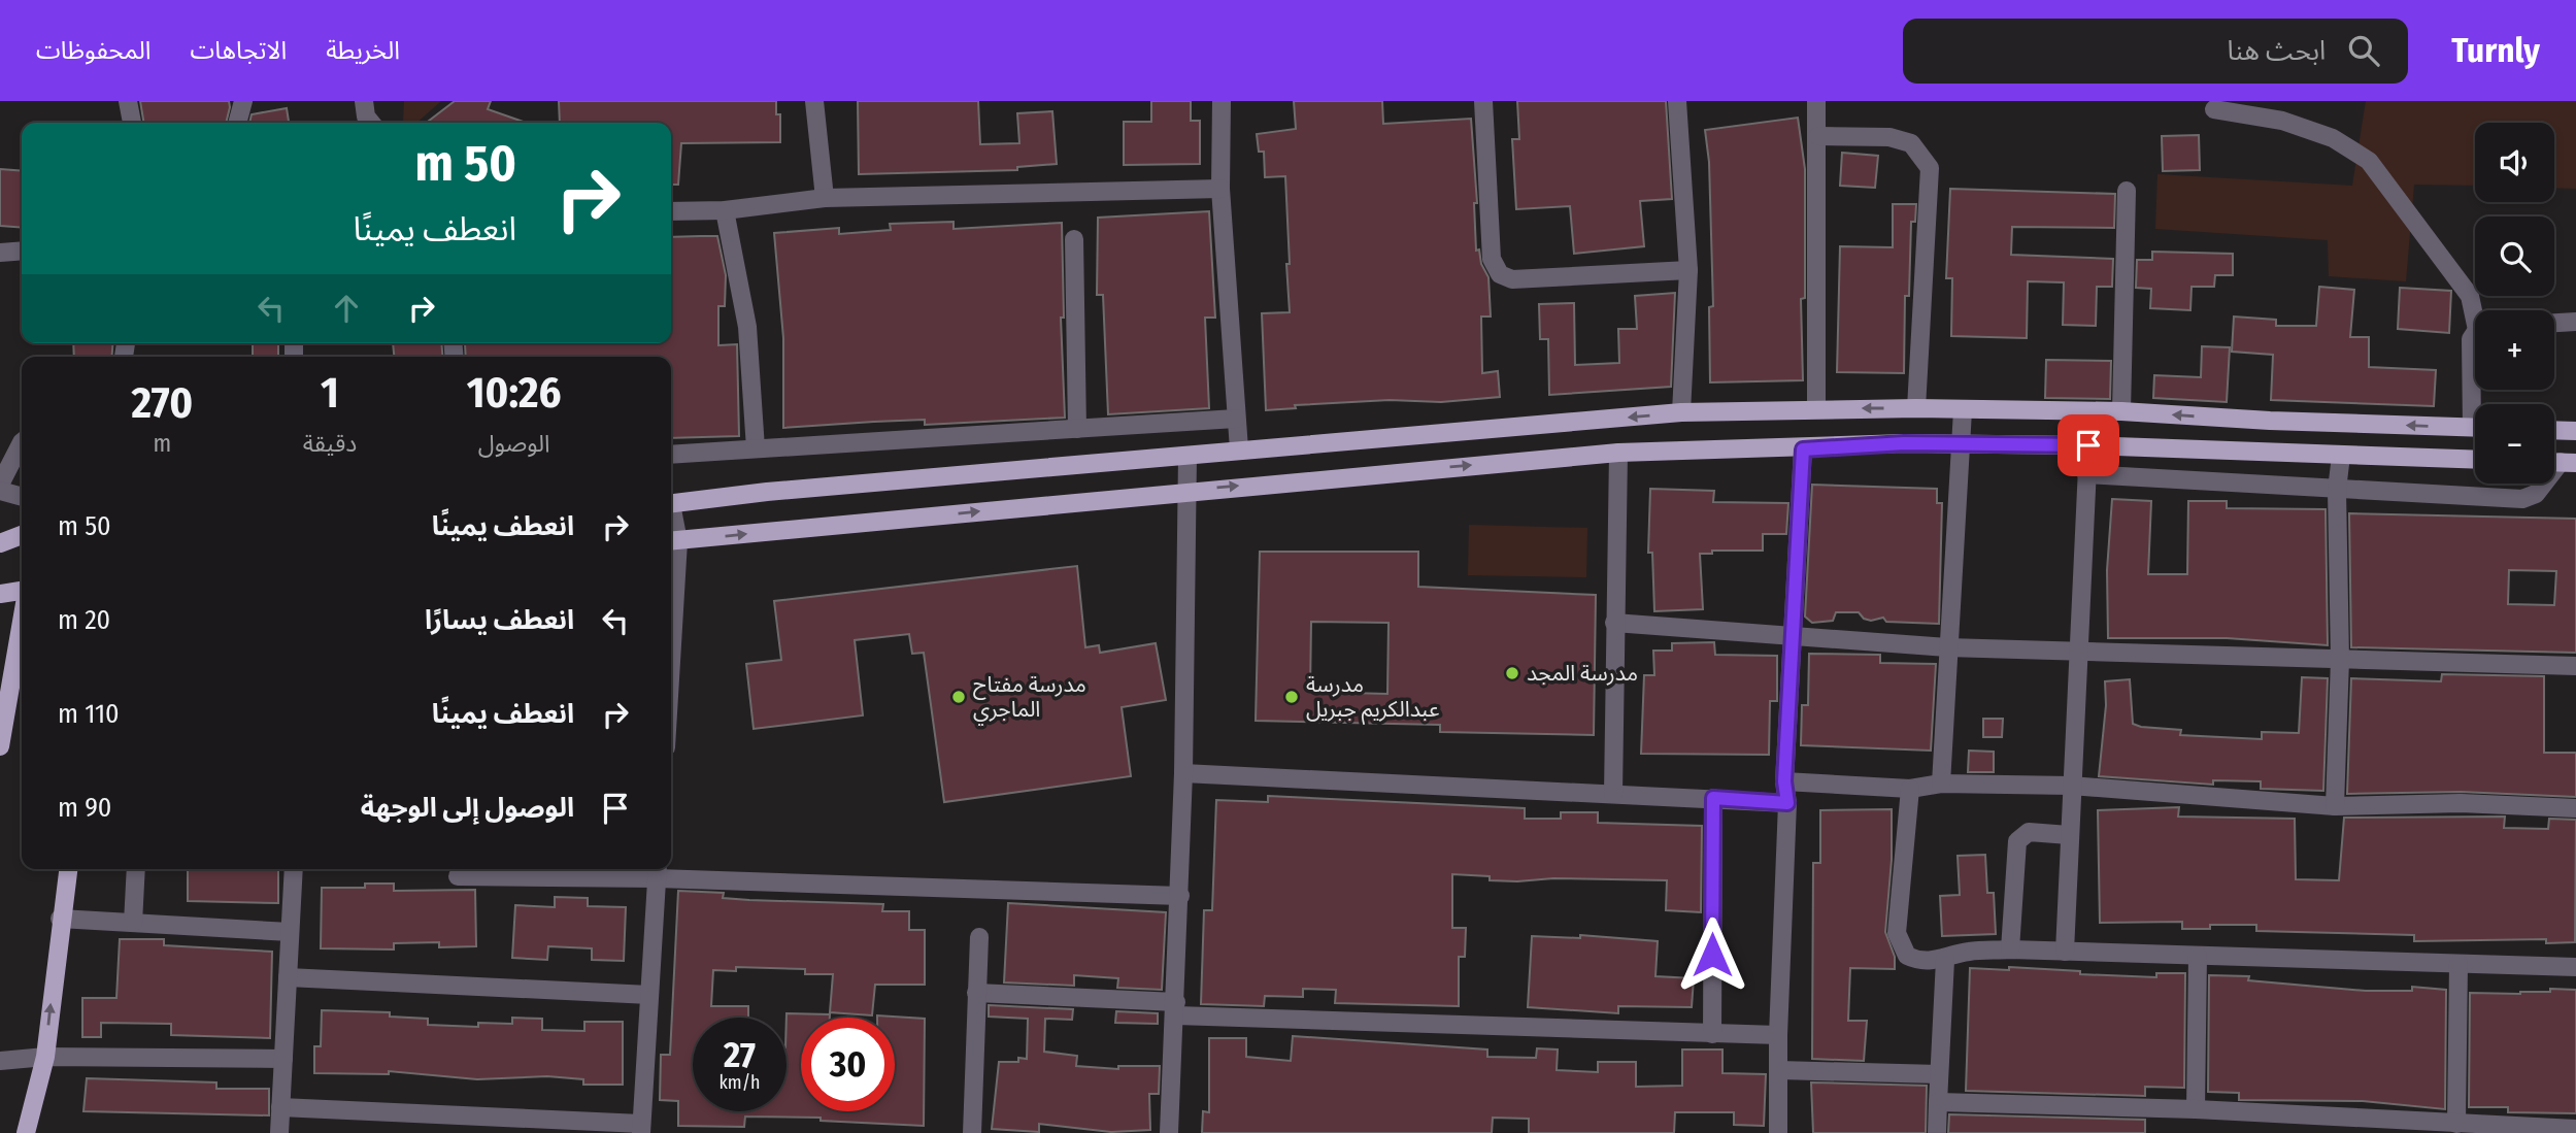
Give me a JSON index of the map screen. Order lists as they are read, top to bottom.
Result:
{
  "places": ["مدرسة المجد", "مدرسة مفتاح الماجري", "مدرسة عبدالكريم جبريل"],
  "page": {
    "header": "Turnly",
    "search": "ابحث هنا",
    "nav": ["الخريطة", "الاتجاهات", "المحفوظات"],
    "map_buttons": ["+", "−"],
    "turn": ["50 m", "انعطف يمينًا"],
    "eta": [
      "10:26",
      "الوصول",
      "1",
      "دقيقة",
      "270",
      "m"
    ],
    "list": [
      {
        "name": "انعطف يمينًا",
        "value": "50 m"
      },
      {
        "name": "انعطف يسارًا",
        "value": "20 m"
      },
      {
        "name": "انعطف يمينًا",
        "value": "110 m"
      },
      {
        "name": "الوصول إلى الوجهة",
        "value": "90 m"
      }
    ],
    "speed": "27 km/h",
    "limit": "30"
  }
}
